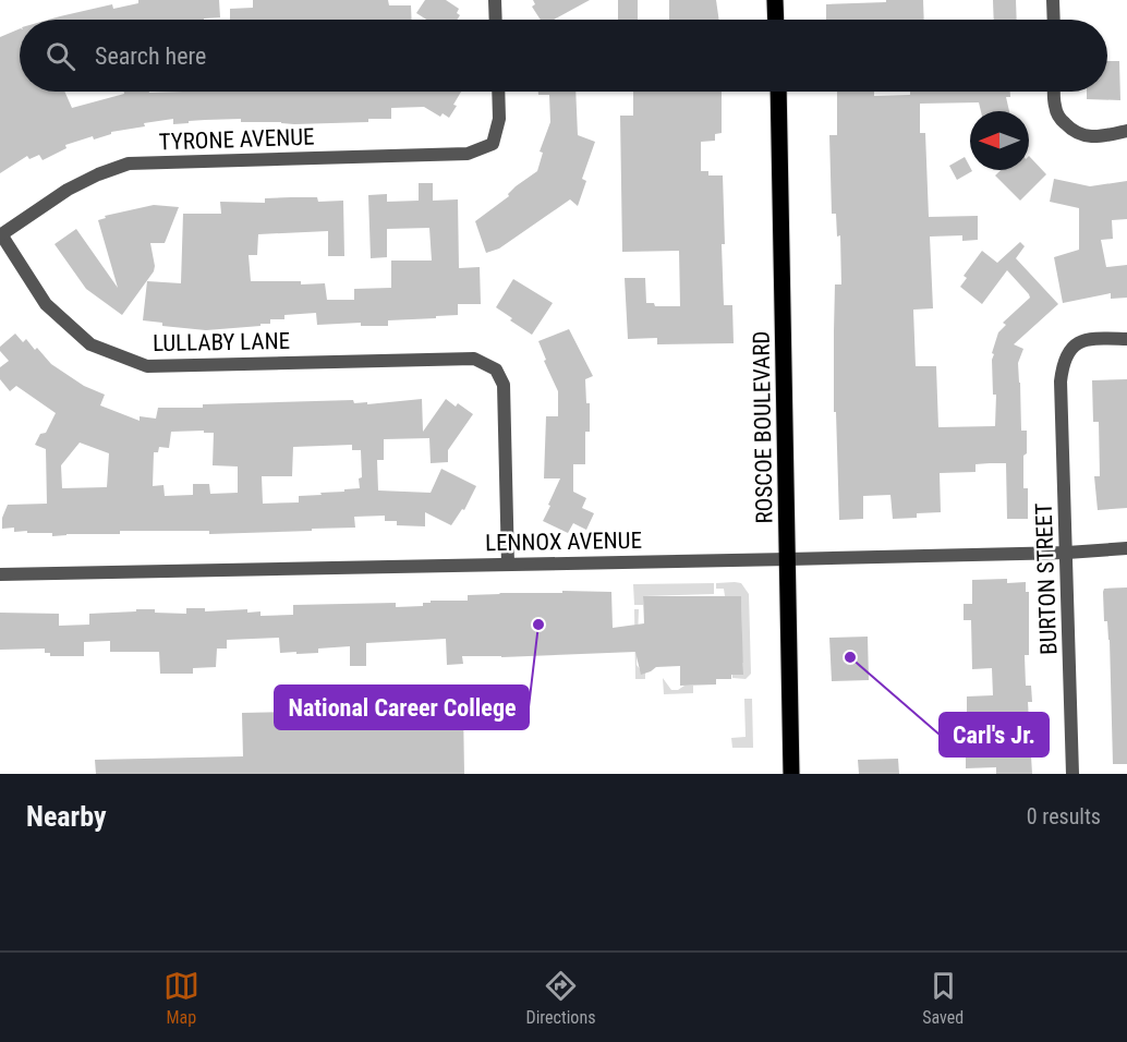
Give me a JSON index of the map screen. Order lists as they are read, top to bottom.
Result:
{
  "streets": {
    "main road": ["ROSCOE BOULEVARD"],
    "street": [
      "TYRONE AVENUE",
      "LULLABY LANE",
      "LENNOX AVENUE",
      "BURTON STREET"
    ]
  },
  "crossings": [
    ["TYRONE AVENUE", "LULLABY LANE"],
    ["LULLABY LANE", "LENNOX AVENUE"],
    ["ROSCOE BOULEVARD", "LENNOX AVENUE"],
    ["LENNOX AVENUE", "BURTON STREET"]
  ],
  "places": ["National Career College", "Carl's Jr."],
  "north": "left",
  "page": {
    "search": "Search here",
    "heading": ["Nearby", "0 results"],
    "nav": ["Map", "Directions", "Saved"]
  }
}
